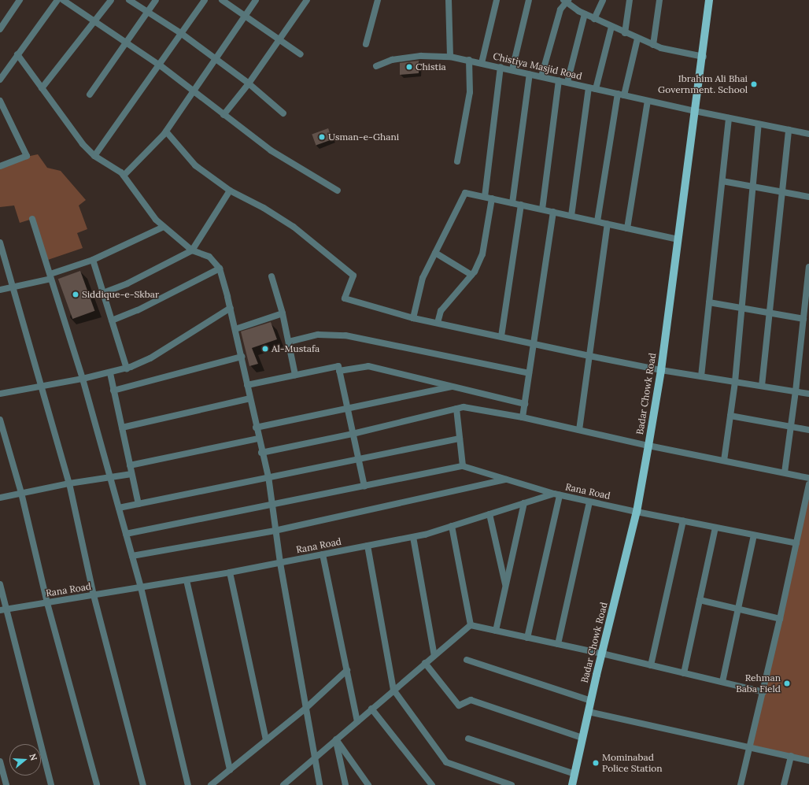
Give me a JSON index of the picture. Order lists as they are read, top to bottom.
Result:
{
  "streets": {
    "main road": ["Badar Chowk Road"],
    "street": ["Chistiya Masjid Road", "Rana Road"]
  },
  "crossings": [
    ["Chistiya Masjid Road", "Badar Chowk Road"],
    ["Badar Chowk Road", "Rana Road"]
  ],
  "places": [
    "Chistia",
    "Ibrahim Ali Bhai Government. School",
    "Usman-e-Ghani",
    "Siddique-e-Skbar",
    "Al-Mustafa",
    "Rehman Baba Field",
    "Mominabad Police Station"
  ],
  "north": "right"
}
